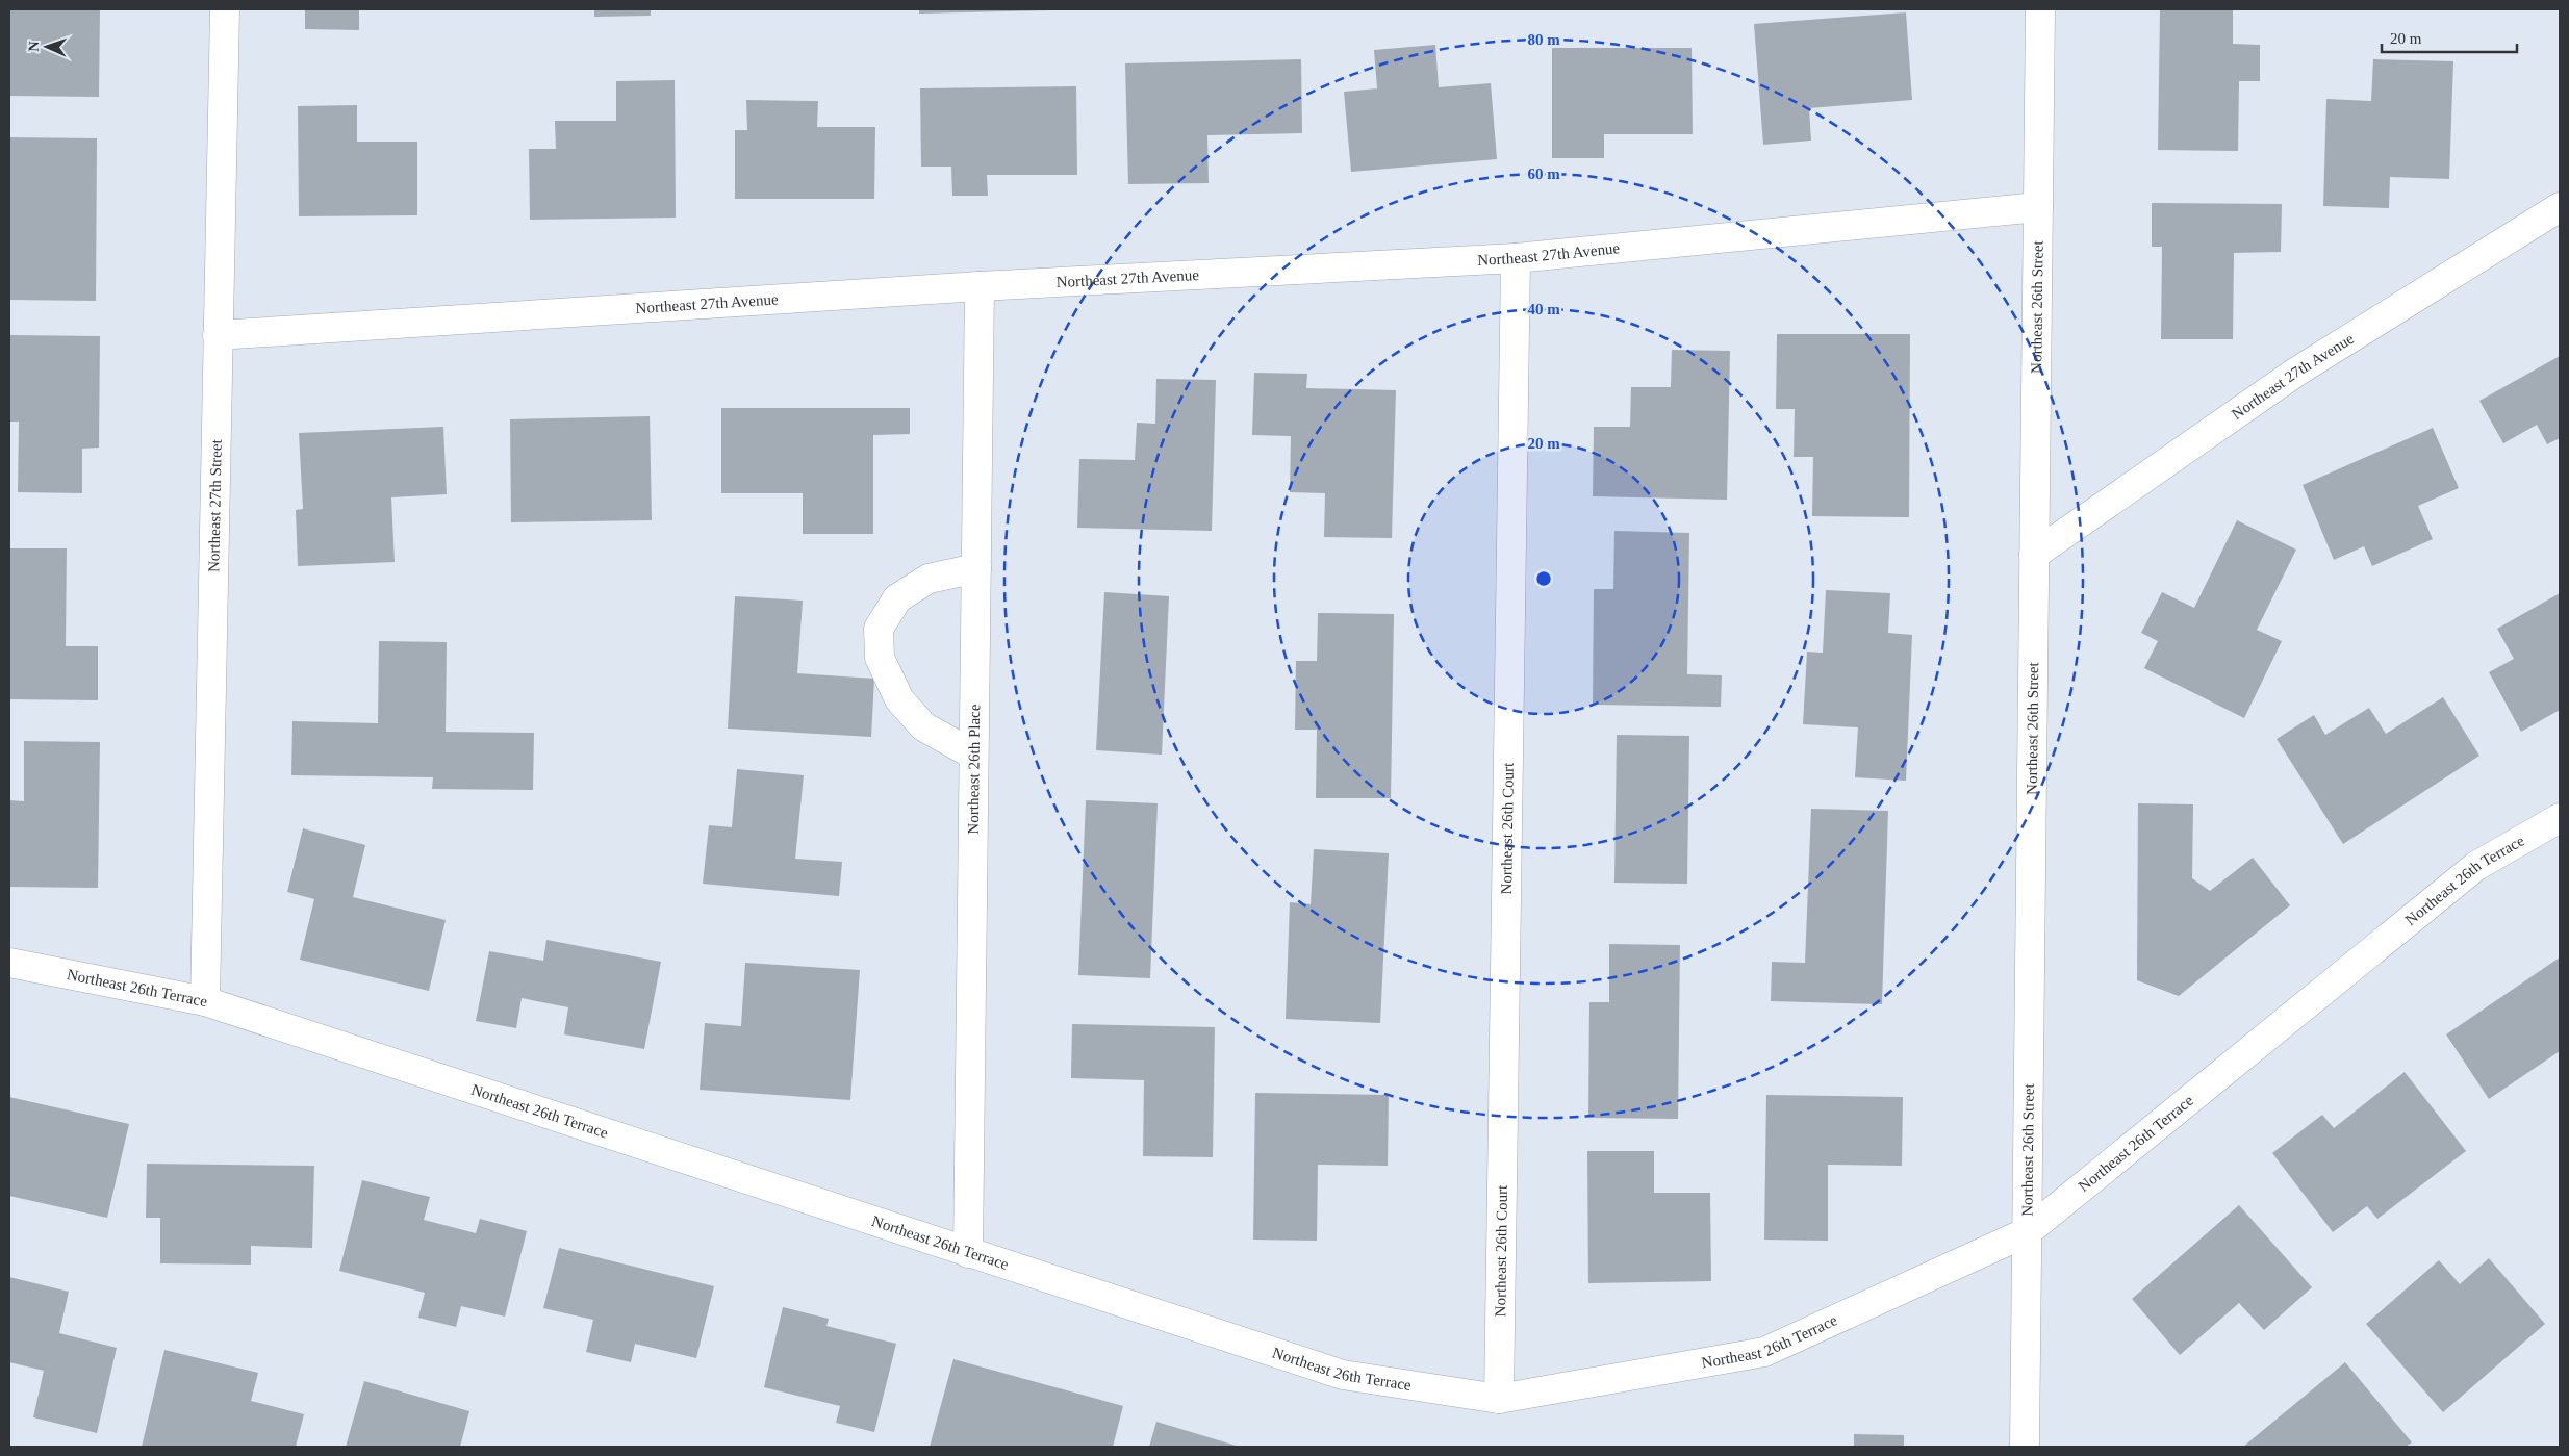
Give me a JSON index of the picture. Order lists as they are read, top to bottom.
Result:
{
  "streets": {
    "street": [
      "Northeast 27th Avenue",
      "Northeast 26th Street",
      "Northeast 27th Street",
      "Northeast 26th Place",
      "Northeast 26th Court",
      "Northeast 26th Terrace"
    ]
  },
  "crossings": [
    ["Northeast 27th Avenue", "Northeast 26th Street"],
    ["Northeast 27th Avenue", "Northeast 27th Street"],
    ["Northeast 27th Avenue", "Northeast 26th Place"],
    ["Northeast 27th Avenue", "Northeast 26th Court"],
    ["Northeast 26th Street", "Northeast 26th Terrace"],
    ["Northeast 27th Street", "Northeast 26th Terrace"],
    ["Northeast 26th Place", "Northeast 26th Terrace"],
    ["Northeast 26th Court", "Northeast 26th Terrace"]
  ],
  "scale_bar": "20 m",
  "north": "left",
  "rings": [
    "80 m",
    "60 m",
    "40 m",
    "20 m"
  ]
}
